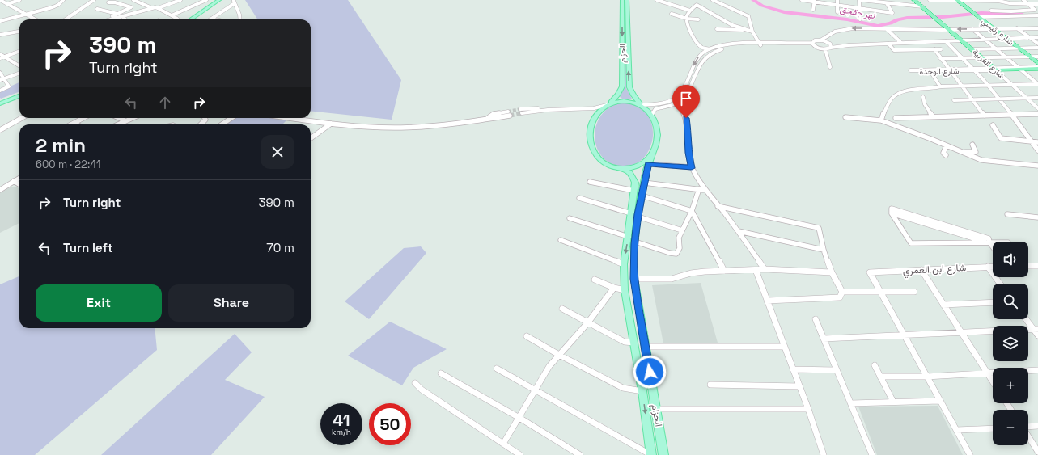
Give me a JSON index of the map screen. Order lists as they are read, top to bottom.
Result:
{
  "streets": {
    "highway": ["شارع رئيسي", "شارع الغربية", "شارع الوحدة"],
    "main road": ["الحزام"],
    "street": ["شارع ابن العمري"]
  },
  "crossings": [
    ["شارع الغربية", "شارع الوحدة"]
  ],
  "water": ["نهر جقجق"],
  "page": {
    "turn": ["390 m", "Turn right"],
    "heading": ["2 min", "600 m · 22:41"],
    "list": [
      {
        "name": "Turn right",
        "value": "390 m"
      },
      {
        "name": "Turn left",
        "value": "70 m"
      }
    ],
    "map_buttons": ["+", "−"],
    "buttons": ["Exit", "Share"],
    "speed": "41 km/h",
    "limit": "50"
  }
}
